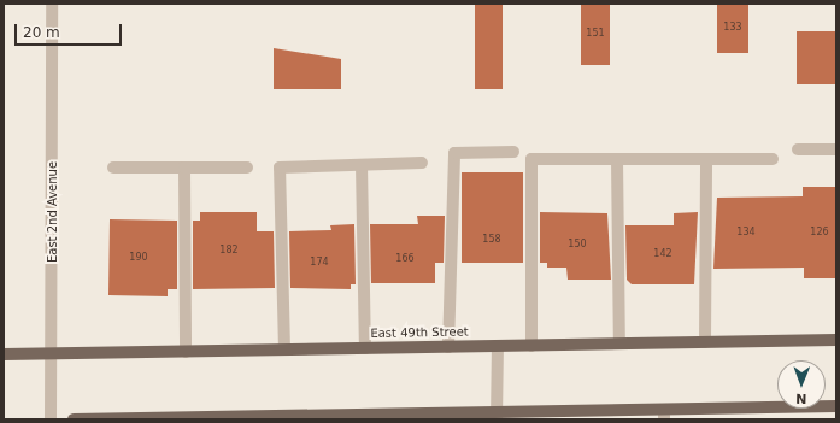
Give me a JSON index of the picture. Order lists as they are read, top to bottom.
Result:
{
  "streets": {
    "main road": ["East 49th Street"],
    "street": ["East 2nd Avenue"]
  },
  "crossings": [
    ["East 2nd Avenue", "East 49th Street"]
  ],
  "house_numbers": [
    "133",
    "151",
    "134",
    "126",
    "158",
    "150",
    "182",
    "142",
    "190",
    "166",
    "174"
  ],
  "scale_bar": "20 m",
  "north": "bottom"
}
